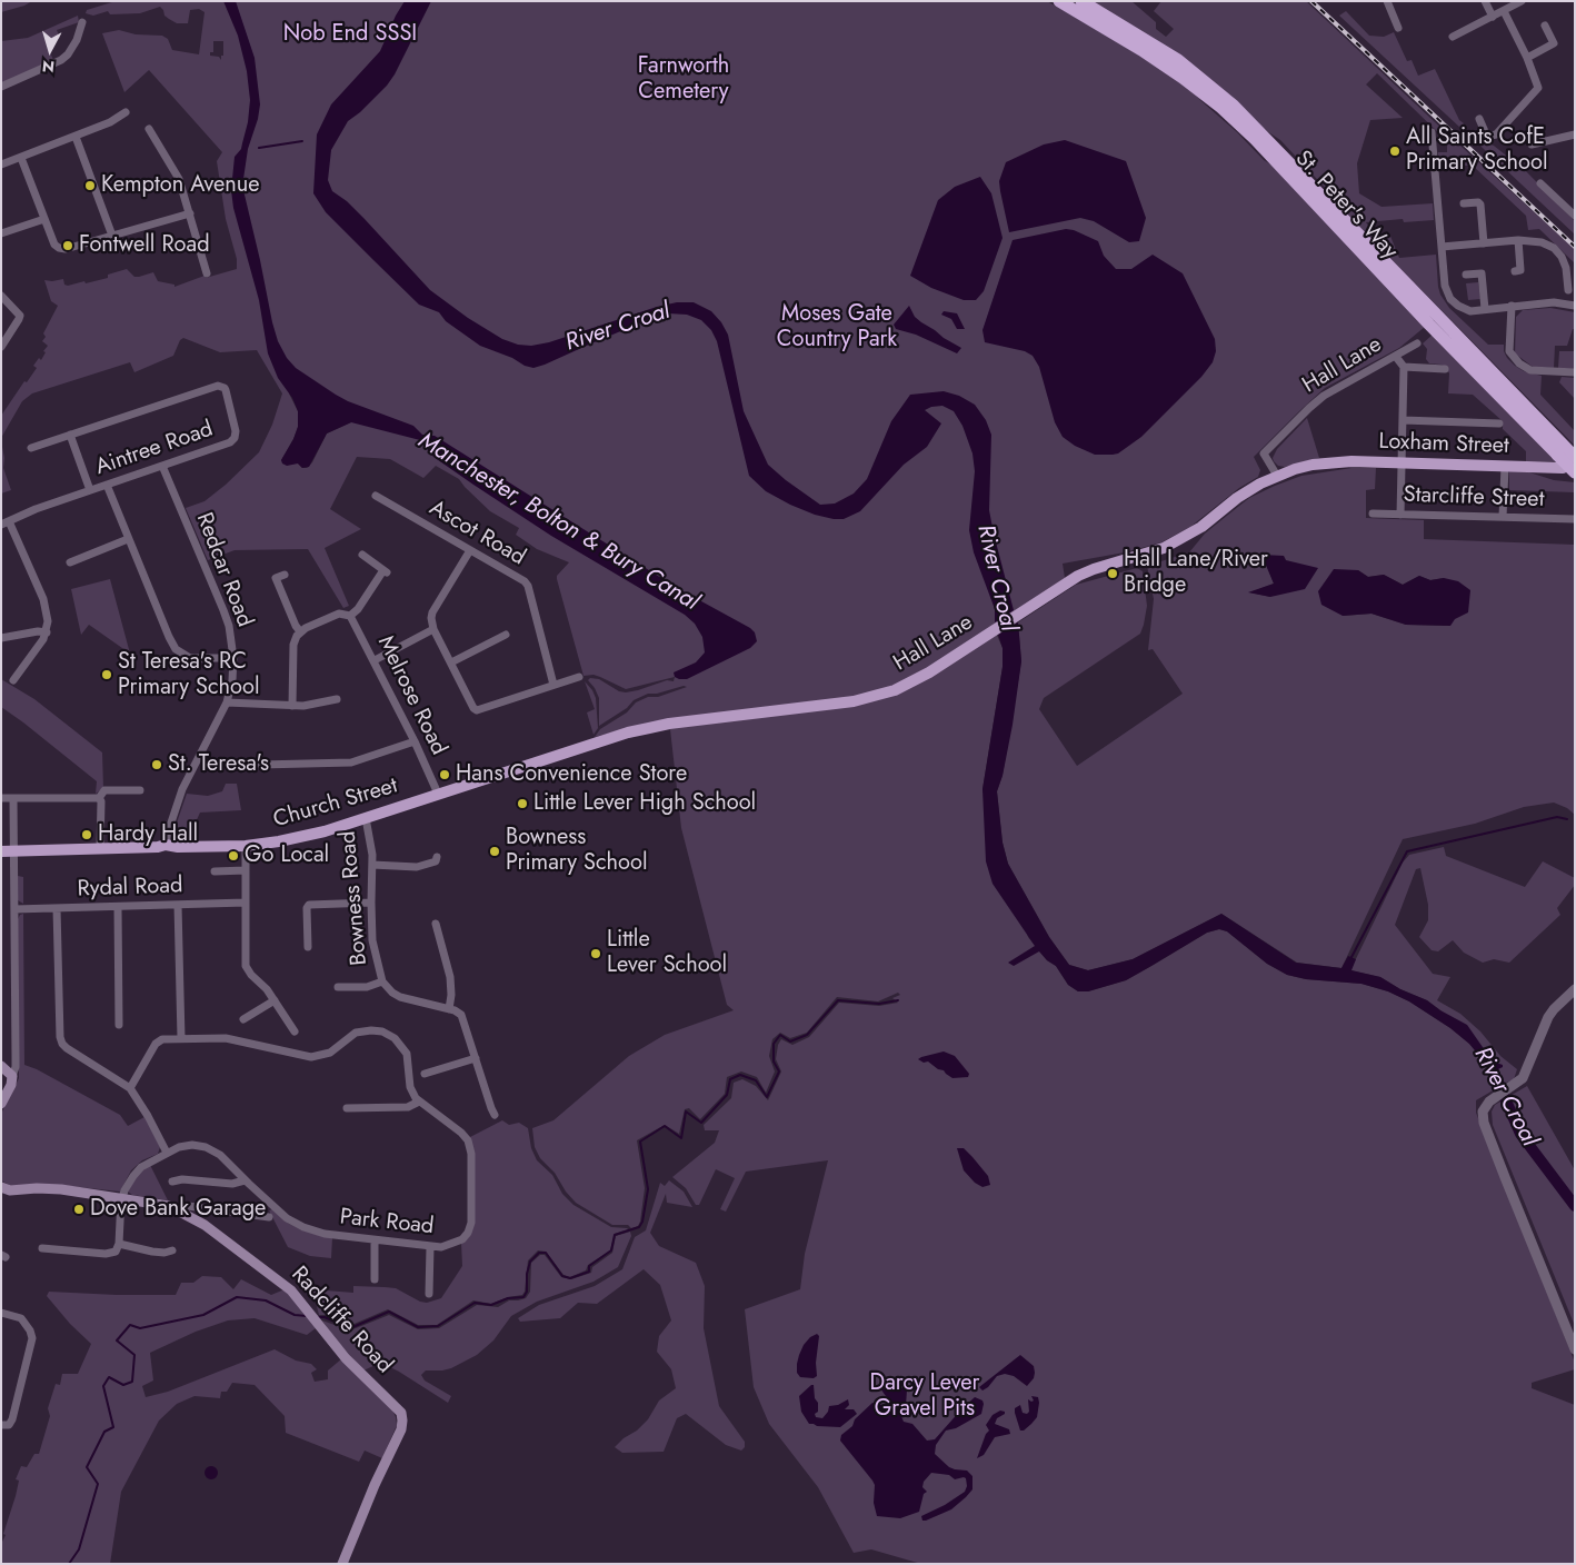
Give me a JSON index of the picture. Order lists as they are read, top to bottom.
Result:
{
  "streets": {
    "highway": ["St. Peter's Way"],
    "main road": [
      "Hall Lane",
      "Loxham Street",
      "Church Street",
      "Radcliffe Road"
    ],
    "street": [
      "Aintree Road",
      "Starcliffe Street",
      "Ascot Road",
      "Redcar Road",
      "Melrose Road",
      "Rydal Road",
      "Bowness Road",
      "Park Road"
    ]
  },
  "crossings": [
    ["St. Peter's Way", "Loxham Street"],
    ["Hall Lane", "Loxham Street"],
    ["Hall Lane", "Church Street"],
    ["Aintree Road", "Redcar Road"],
    ["Redcar Road", "Church Street"],
    ["Melrose Road", "Church Street"],
    ["Church Street", "Bowness Road"],
    ["Park Road", "Radcliffe Road"]
  ],
  "water": ["River Croal", "Manchester, Bolton & Bury Canal"],
  "parks": [
    "Nob End SSSI",
    "Farnworth Cemetery",
    "Moses Gate Country Park",
    "Darcy Lever Gravel Pits"
  ],
  "places": [
    "All Saints CofE Primary School",
    "Kempton Avenue",
    "Fontwell Road",
    "Hall Lane/River Bridge",
    "St Teresa's RC Primary School",
    "St. Teresa's",
    "Hans Convenience Store",
    "Little Lever High School",
    "Hardy Hall",
    "Bowness Primary School",
    "Go Local",
    "Little Lever School",
    "Dove Bank Garage"
  ],
  "north": "bottom"
}
